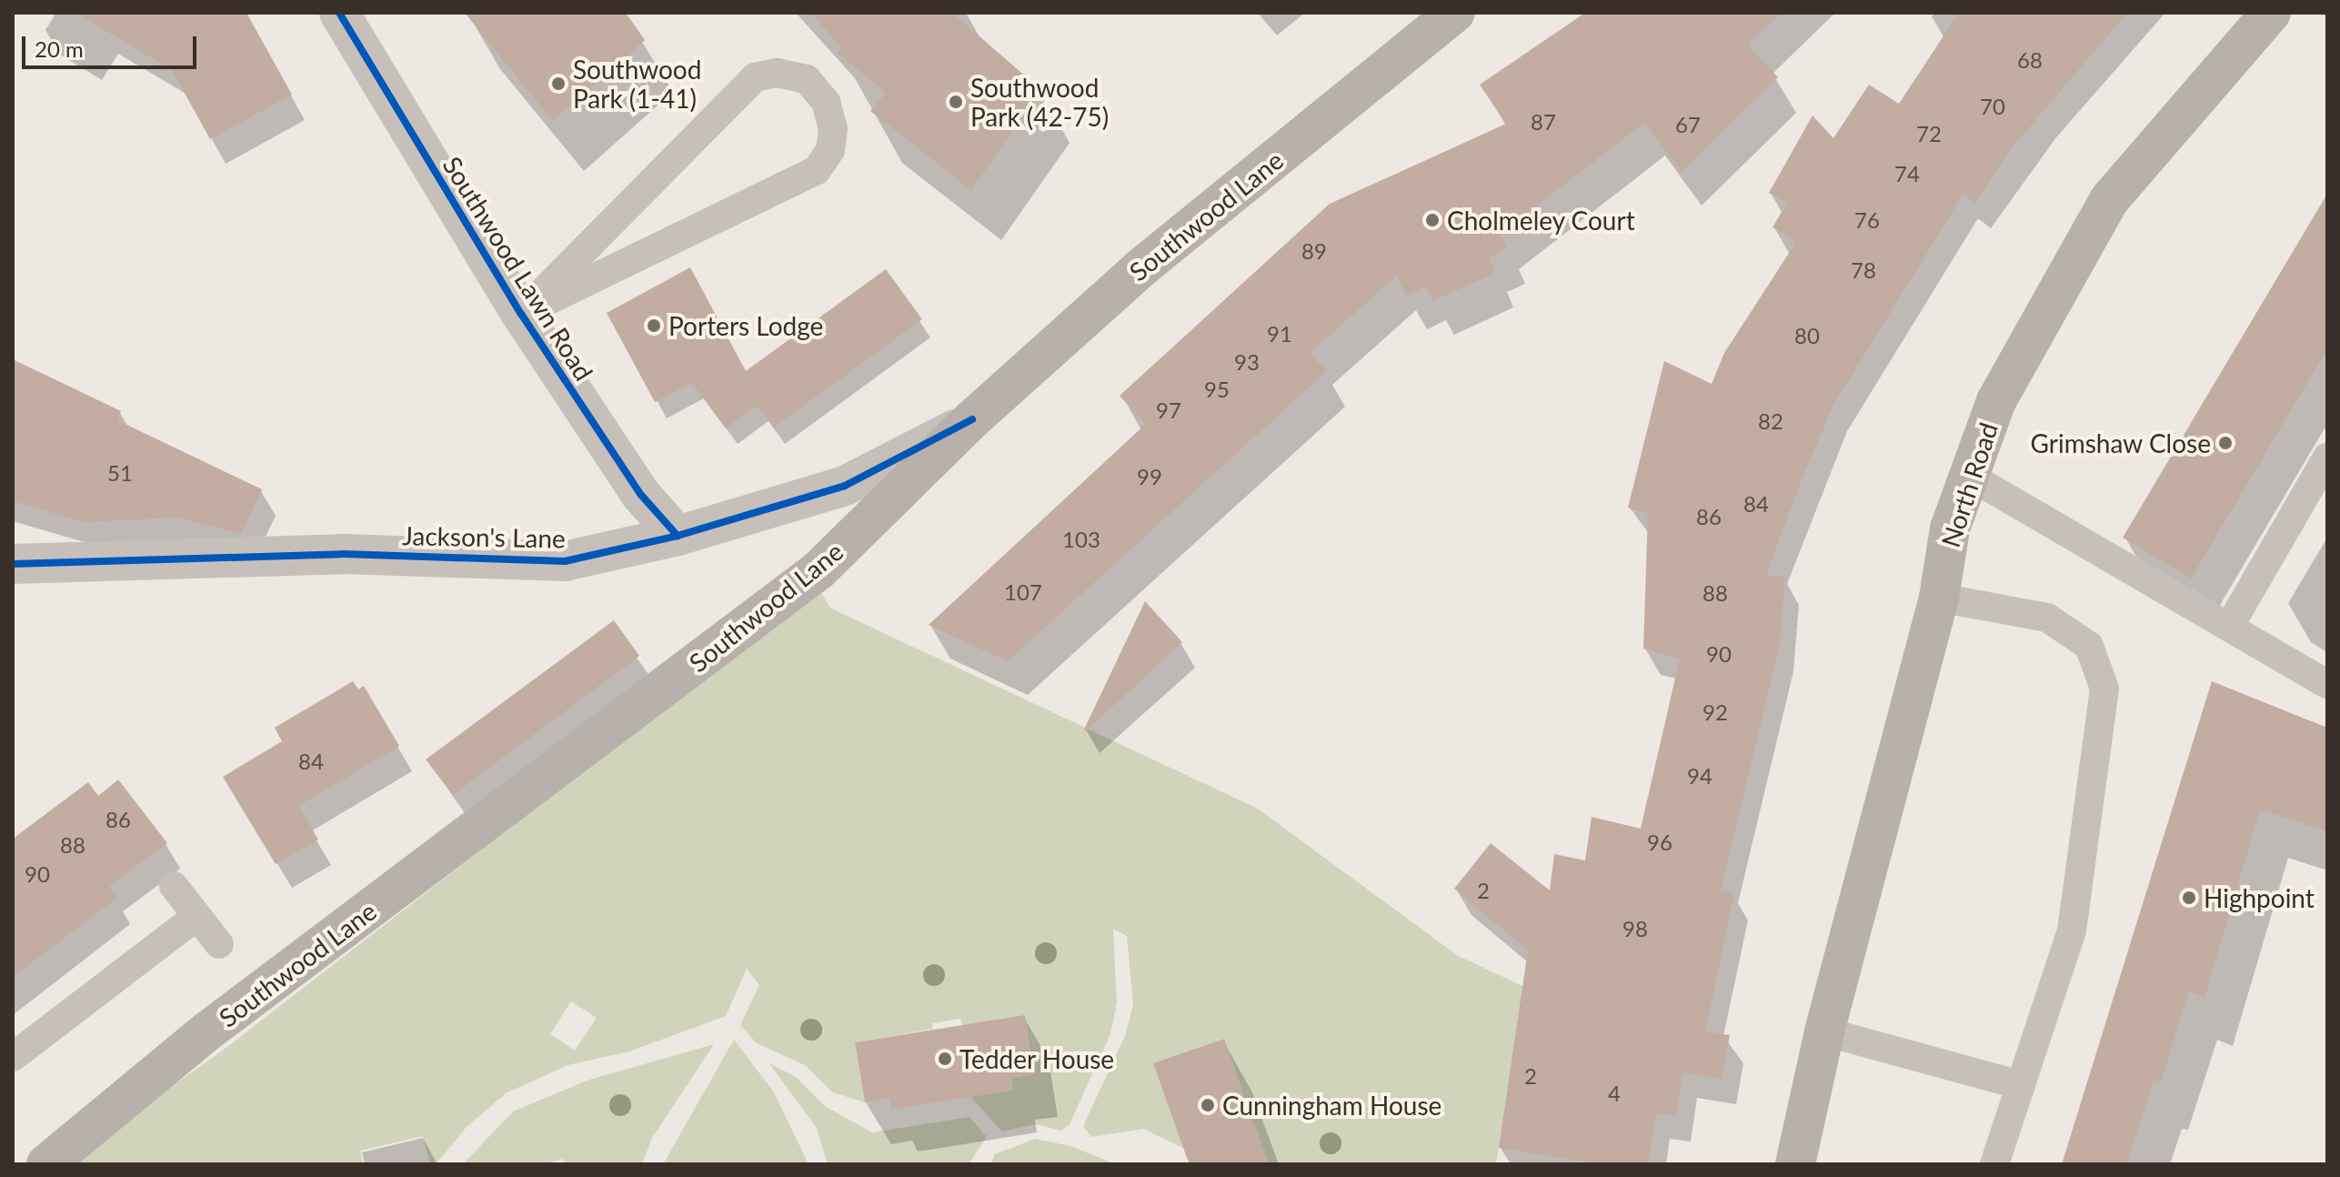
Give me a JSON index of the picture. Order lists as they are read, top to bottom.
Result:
{
  "streets": {
    "main road": ["Southwood Lane", "North Road"],
    "street": ["Southwood Lawn Road", "Jackson's Lane"]
  },
  "crossings": [
    ["Southwood Lane", "Jackson's Lane"],
    ["Southwood Lawn Road", "Jackson's Lane"]
  ],
  "places": [
    "Southwood Park (1-41)",
    "Southwood Park (42-75)",
    "Cholmeley Court",
    "Porters Lodge",
    "Grimshaw Close",
    "Highpoint",
    "Tedder House",
    "Cunningham House"
  ],
  "house_numbers": [
    "68",
    "70",
    "87",
    "67",
    "72",
    "74",
    "76",
    "89",
    "78",
    "91",
    "80",
    "93",
    "95",
    "97",
    "82",
    "51",
    "99",
    "84",
    "86",
    "103",
    "107",
    "88",
    "90",
    "92",
    "84",
    "94",
    "86",
    "96",
    "88",
    "90",
    "2",
    "98",
    "2",
    "4"
  ],
  "scale_bar": "20 m"
}
